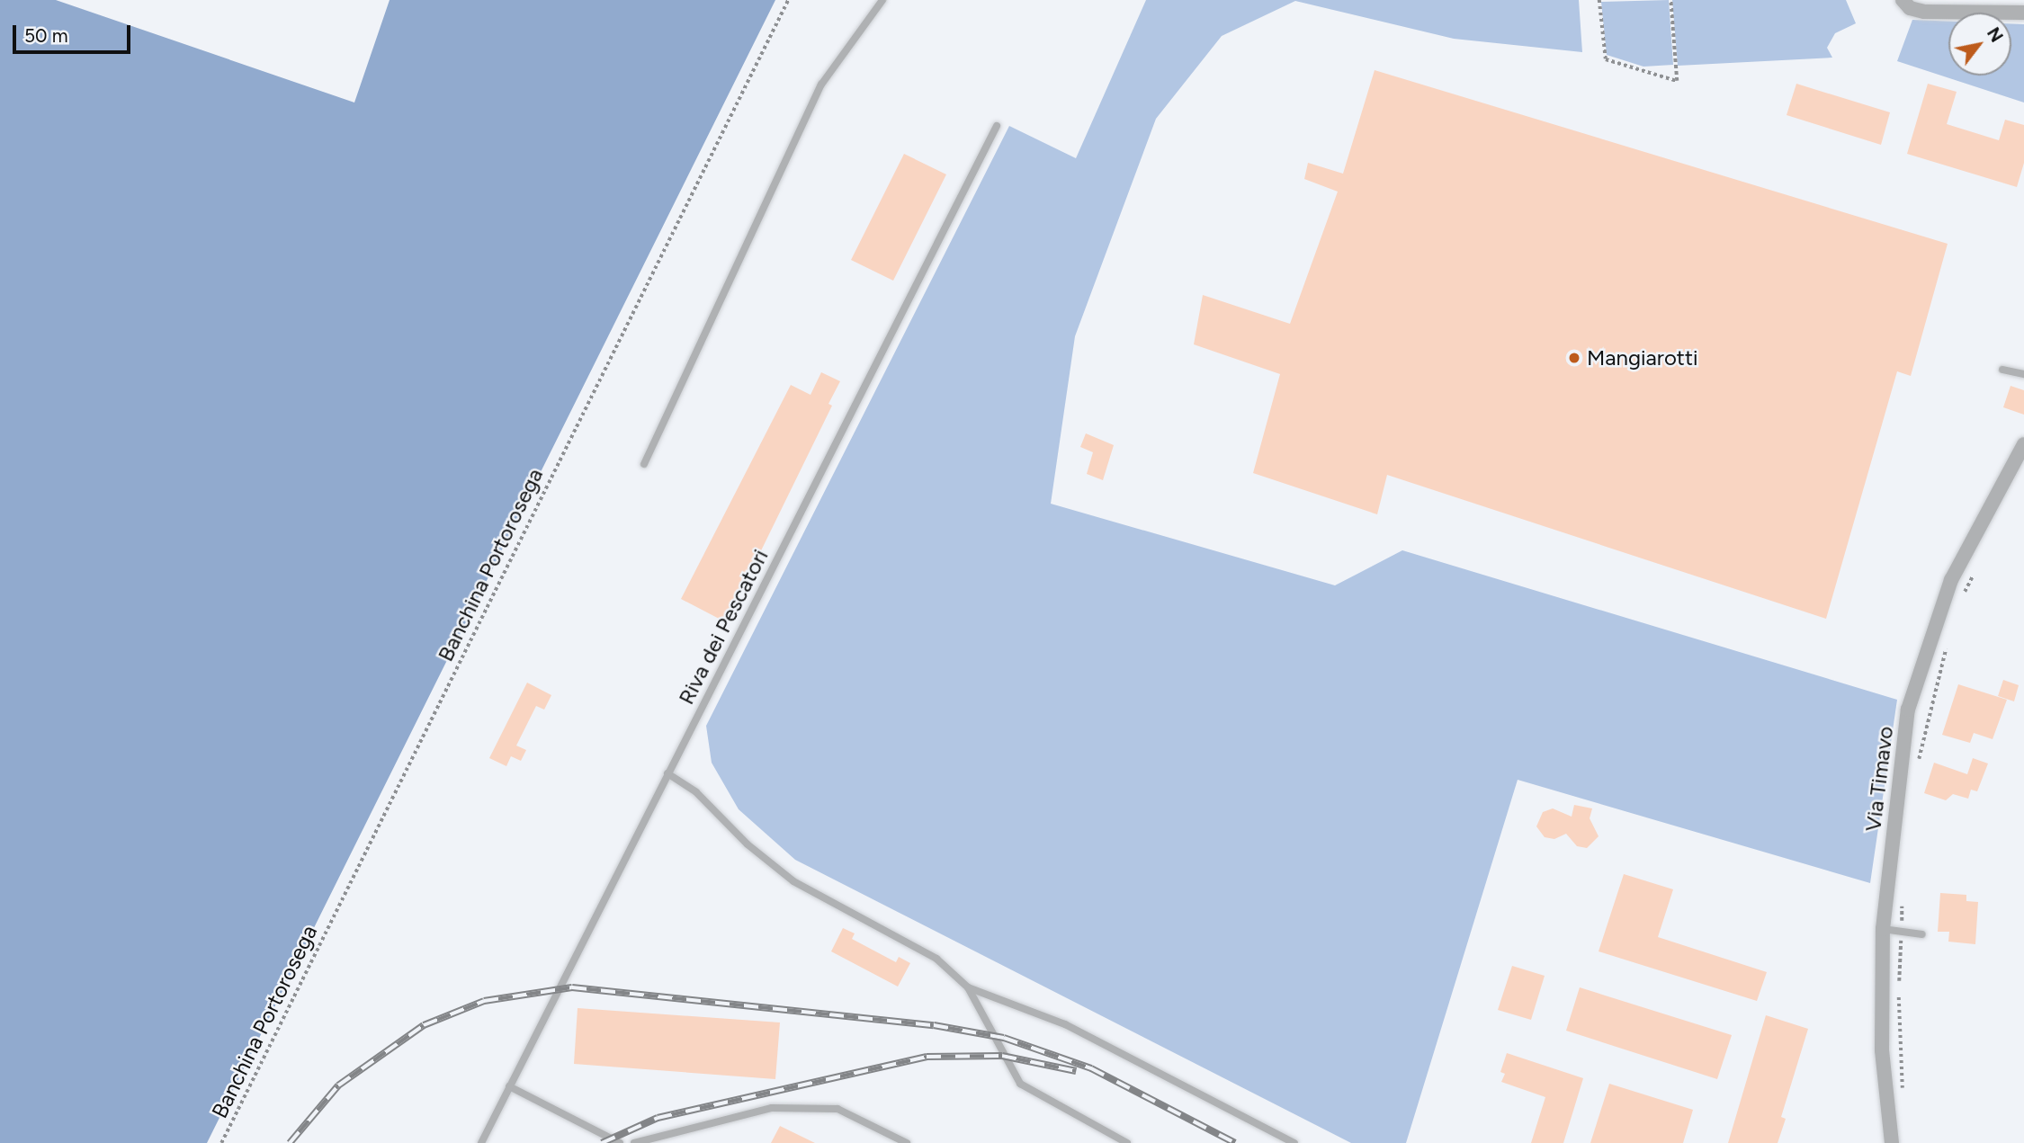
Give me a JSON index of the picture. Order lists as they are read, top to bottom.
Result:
{
  "streets": {
    "street": ["Via Timavo"],
    "lane": ["Riva dei Pescatori"],
    "path": ["Banchina Portorosega"]
  },
  "places": ["Mangiarotti"],
  "scale_bar": "50 m",
  "north": "top right"
}
